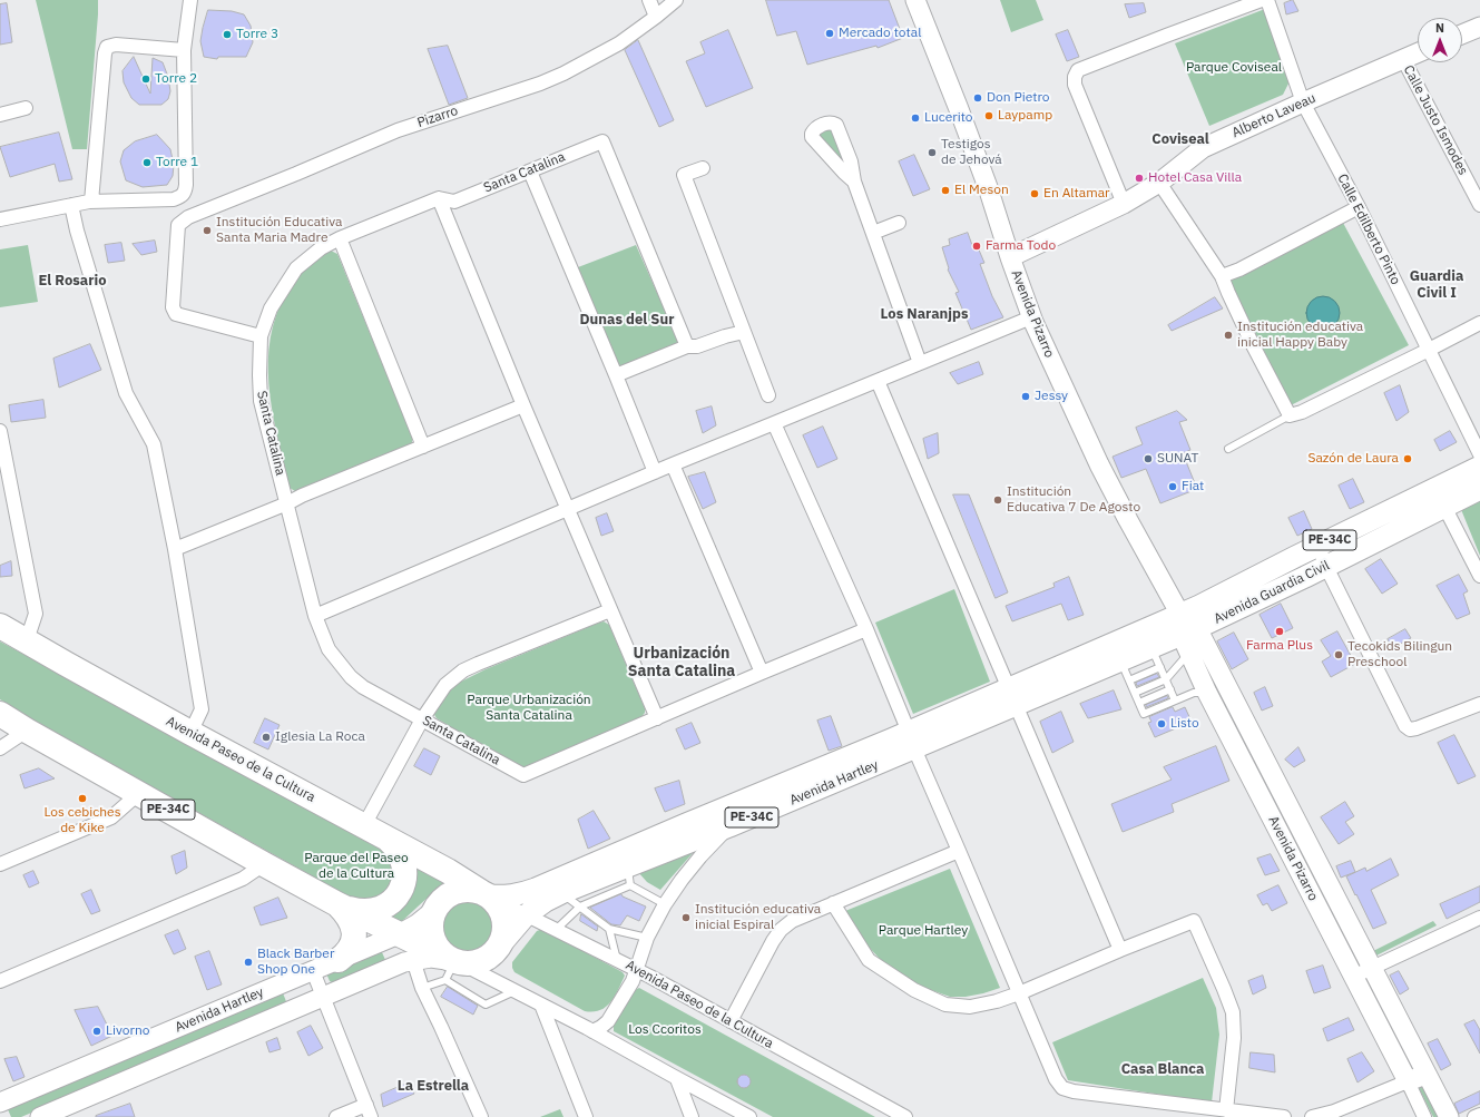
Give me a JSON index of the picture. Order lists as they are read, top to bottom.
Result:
{
  "streets": {
    "highway": ["PE-34C", "Avenida Paseo de la Cultura"],
    "main road": [
      "Alberto Laveau",
      "Avenida Pizarro",
      "Avenida Guardia Civil",
      "Avenida Hartley"
    ],
    "street": [
      "Pizarro",
      "Calle Justo Ismodes",
      "Santa Catalina",
      "Calle Edilberto Pinto"
    ]
  },
  "crossings": [
    ["Alberto Laveau", "Calle Justo Ismodes"],
    ["Alberto Laveau", "Calle Edilberto Pinto"],
    ["Alberto Laveau", "Avenida Pizarro"],
    ["Pizarro", "Santa Catalina"],
    ["Avenida Pizarro", "Avenida Guardia Civil"],
    ["Avenida Pizarro", "Avenida Hartley"],
    ["PE-34C", "Avenida Paseo de la Cultura"],
    ["PE-34C", "Avenida Hartley"],
    ["Avenida Guardia Civil", "Avenida Hartley"],
    ["Avenida Paseo de la Cultura", "Avenida Hartley"]
  ],
  "districts": [
    "Coviseal",
    "Guardia Civil I",
    "El Rosario",
    "Los Naranjps",
    "Dunas del Sur",
    "Urbanización Santa Catalina",
    "Casa Blanca",
    "La Estrella"
  ],
  "parks": [
    "Parque Coviseal",
    "Parque Urbanización Santa Catalina",
    "Parque del Paseo de la Cultura",
    "Parque Hartley",
    "Los Ccoritos"
  ],
  "places": [
    "Mercado total",
    "Torre 3",
    "Torre 2",
    "Don Pietro",
    "Laypamp",
    "Lucerito",
    "Testigos de Jehová",
    "Torre 1",
    "Hotel Casa Villa",
    "El Meson",
    "En Altamar",
    "Institución Educativa Santa Maria Madre",
    "Farma Todo",
    "Institución educativa inicial Happy Baby",
    "Jessy",
    "SUNAT",
    "Sazón de Laura",
    "Fiat",
    "Institución Educativa 7 De Agosto",
    "Farma Plus",
    "Tecokids Bilingun Preschool",
    "Listo",
    "Iglesia La Roca",
    "Los cebiches de Kike",
    "Institución educativa inicial Espiral",
    "Black Barber Shop One",
    "Livorno"
  ],
  "north": "top"
}
